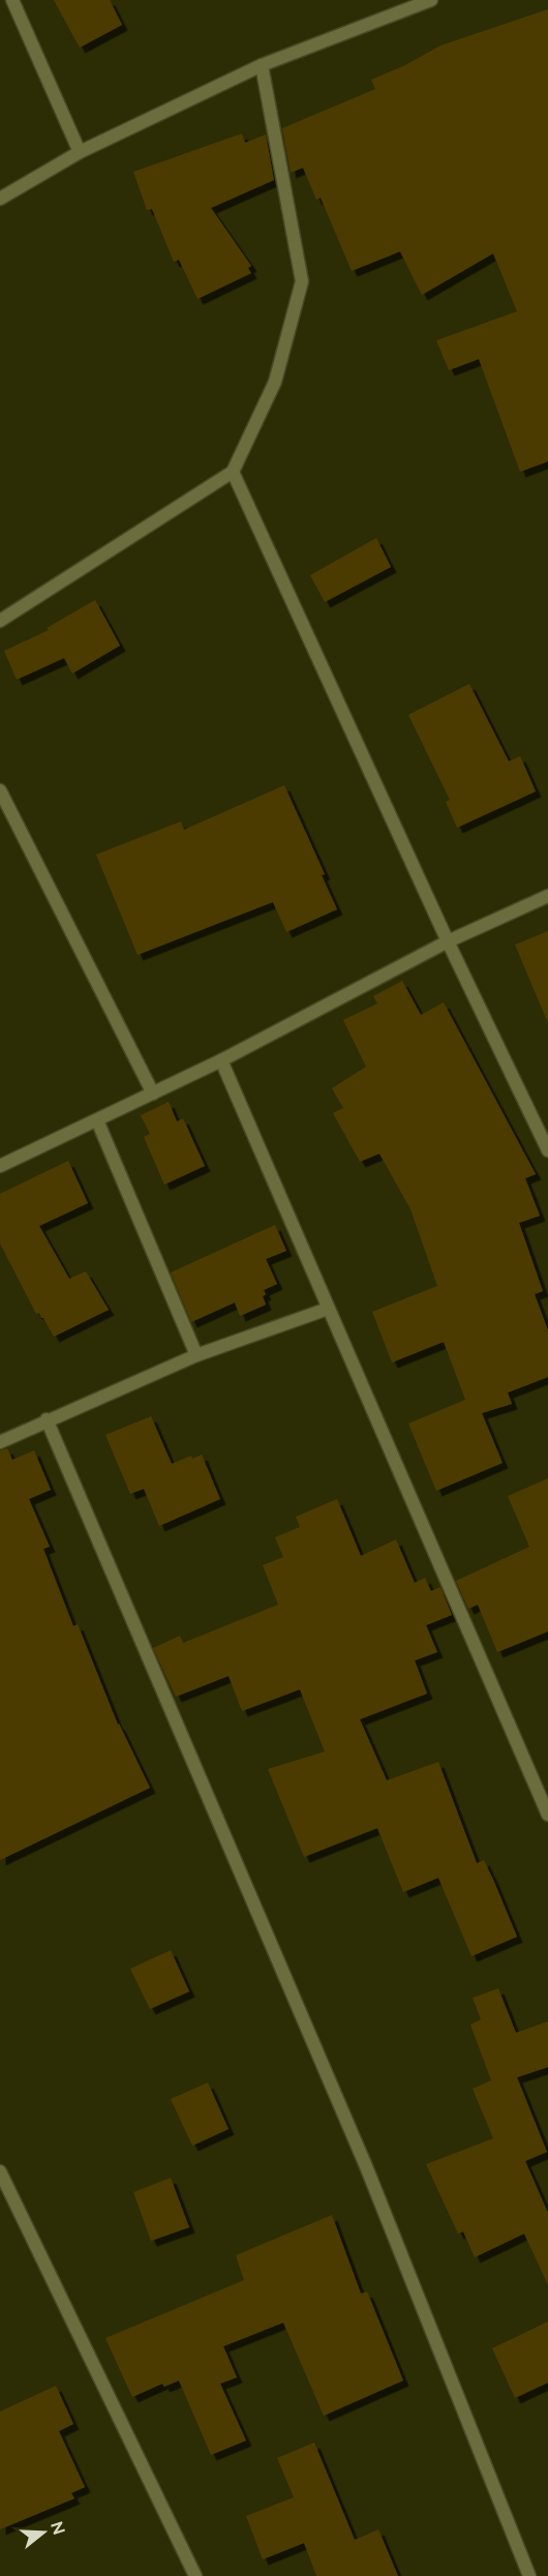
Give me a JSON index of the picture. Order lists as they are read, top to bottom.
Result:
{
  "north": "right"
}
